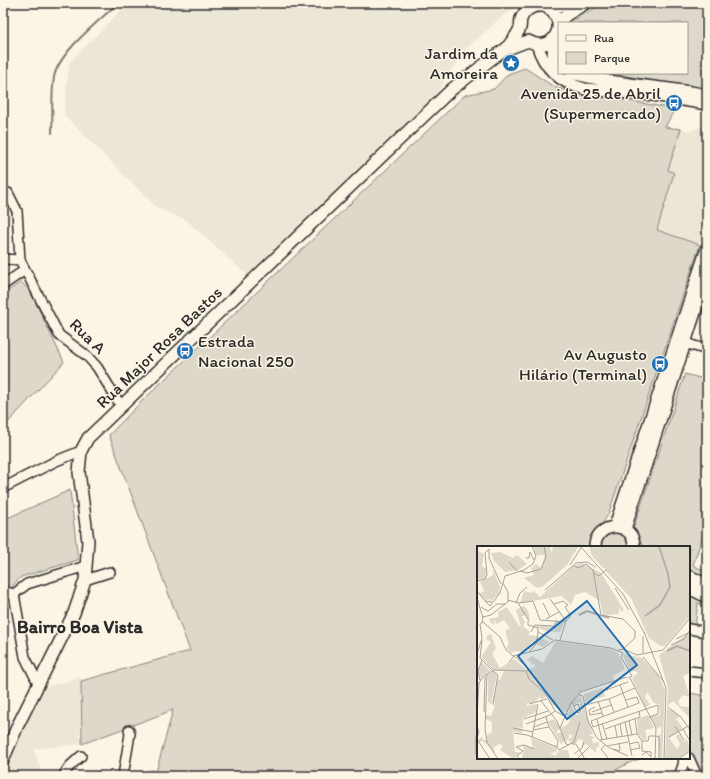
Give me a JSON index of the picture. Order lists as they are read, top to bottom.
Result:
{
  "streets": {
    "main road": ["Rua Major Rosa Bastos"],
    "street": ["Rua A"]
  },
  "crossings": [
    ["Rua A", "Rua Major Rosa Bastos"]
  ],
  "districts": ["Bairro Boa Vista"],
  "places": {
    "place": ["Jardim da Amoreira"],
    "bus stop": ["Avenida 25 de Abril (Supermercado)", "Estrada Nacional 250", "Av Augusto Hilário (Terminal)"]
  },
  "legend": ["Rua", "Parque"]
}
